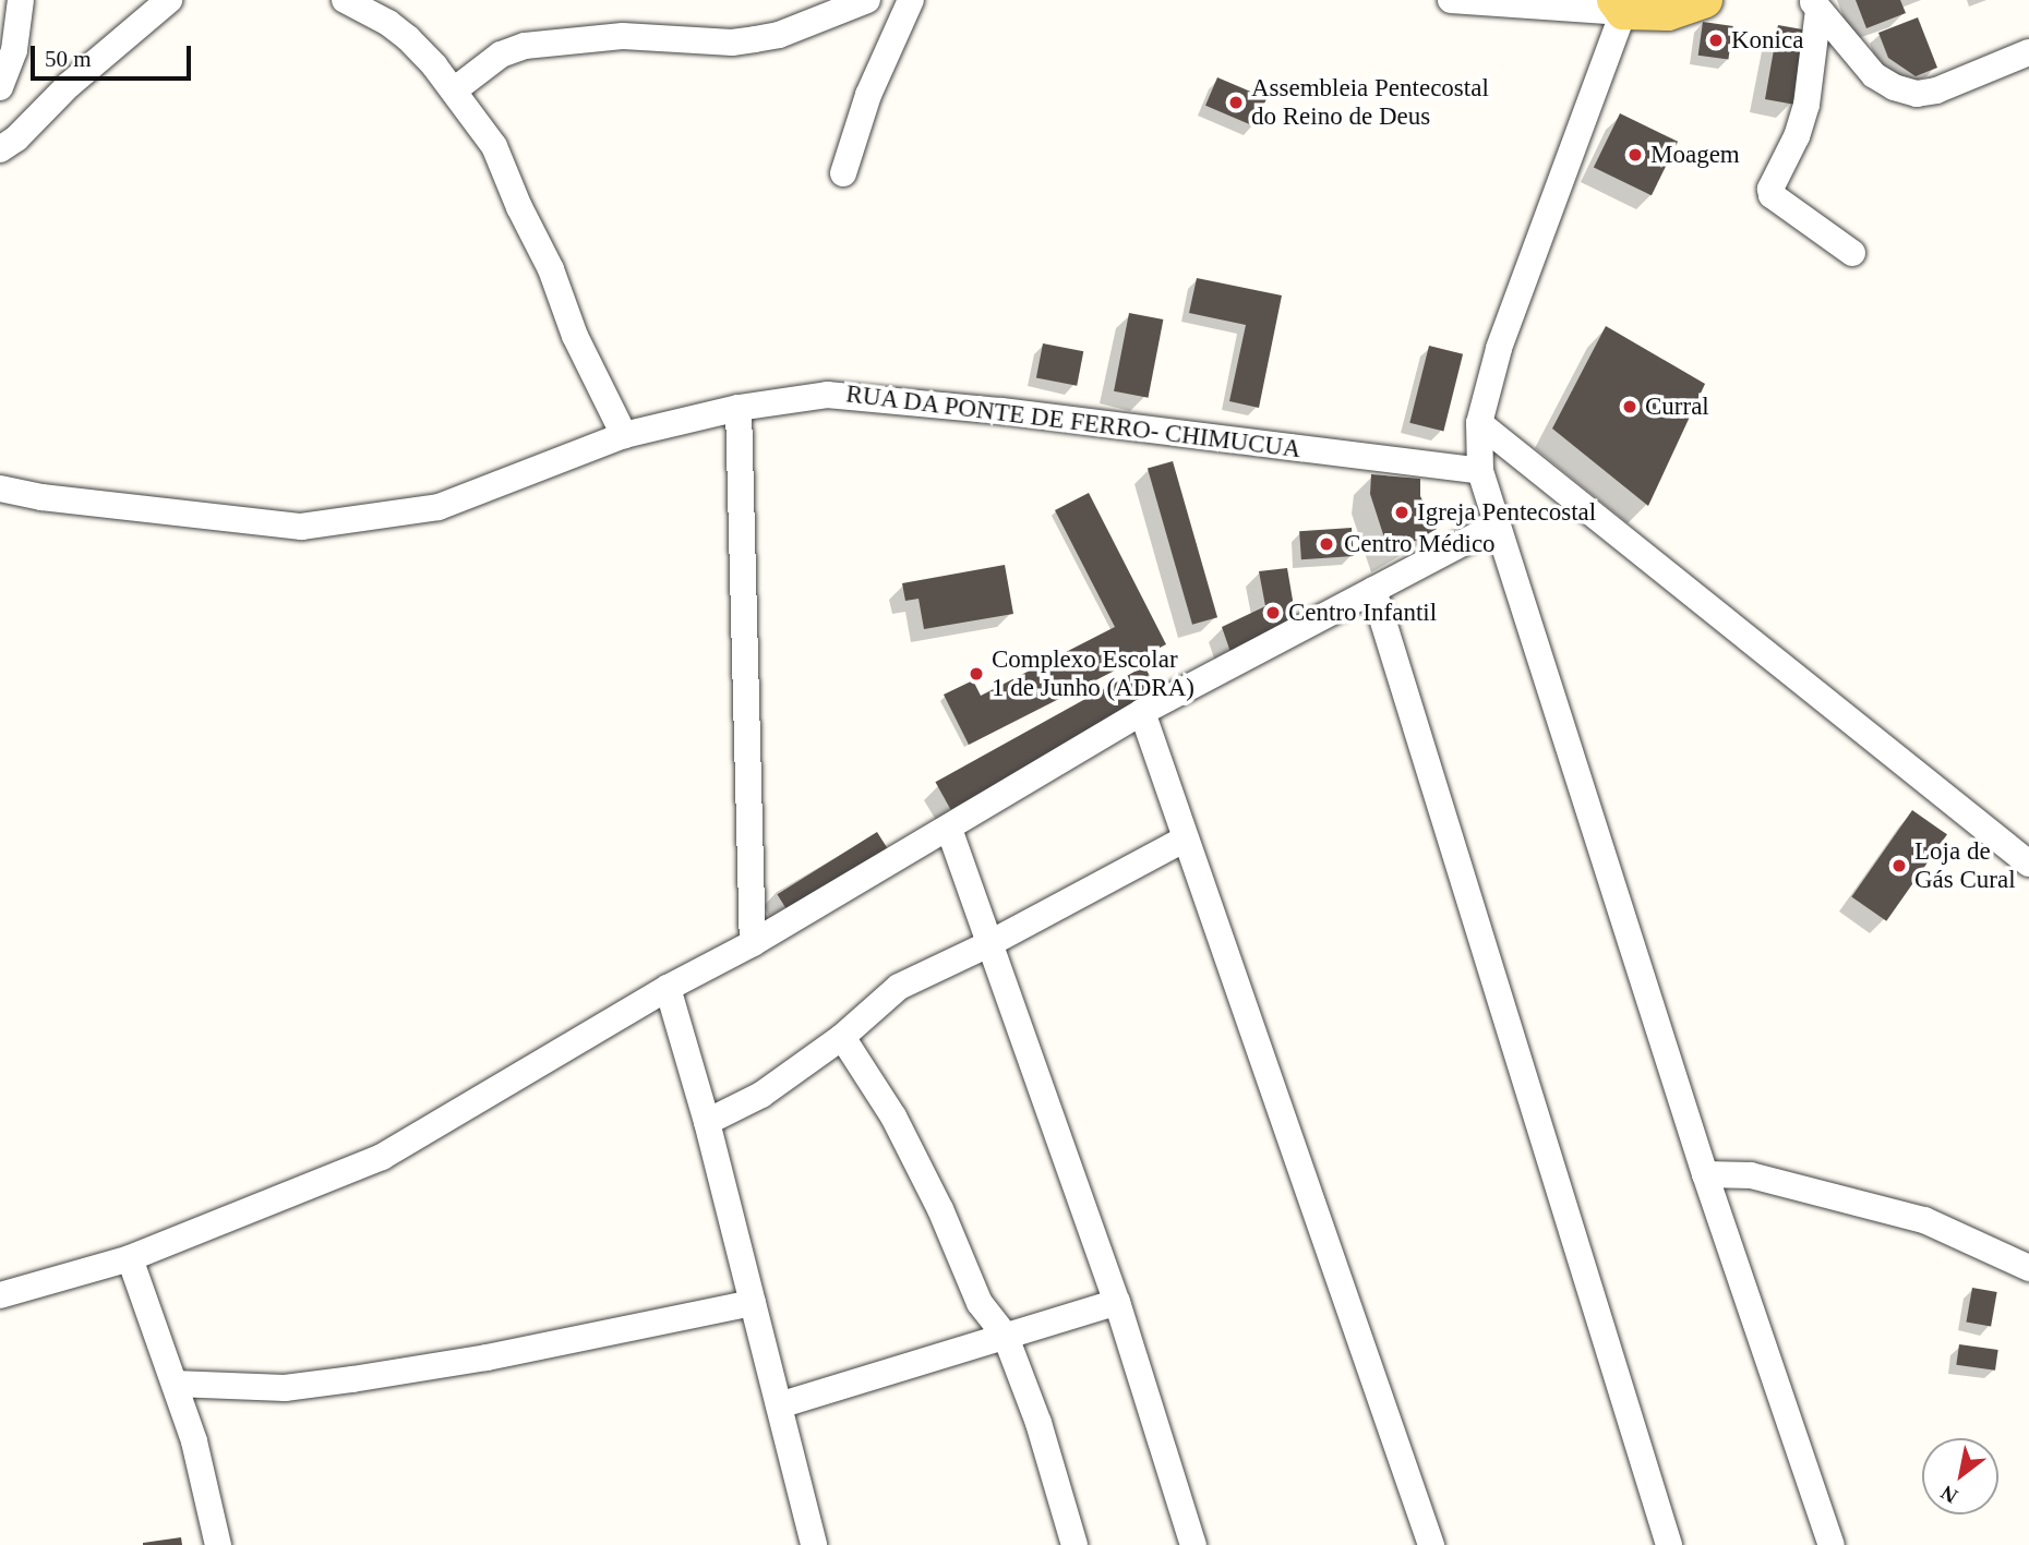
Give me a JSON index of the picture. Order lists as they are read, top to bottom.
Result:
{
  "streets": {
    "street": ["RUA DA PONTE DE FERRO- CHIMUCUA"]
  },
  "places": [
    "Konica",
    "Assembleia Pentecostal do Reino de Deus",
    "Moagem",
    "Curral",
    "Igreja Pentecostal",
    "Centro Médico",
    "Centro Infantil",
    "Complexo Escolar 1 de Junho (ADRA)",
    "Loja de Gás Cural"
  ],
  "scale_bar": "50 m",
  "north": "bottom left"
}
